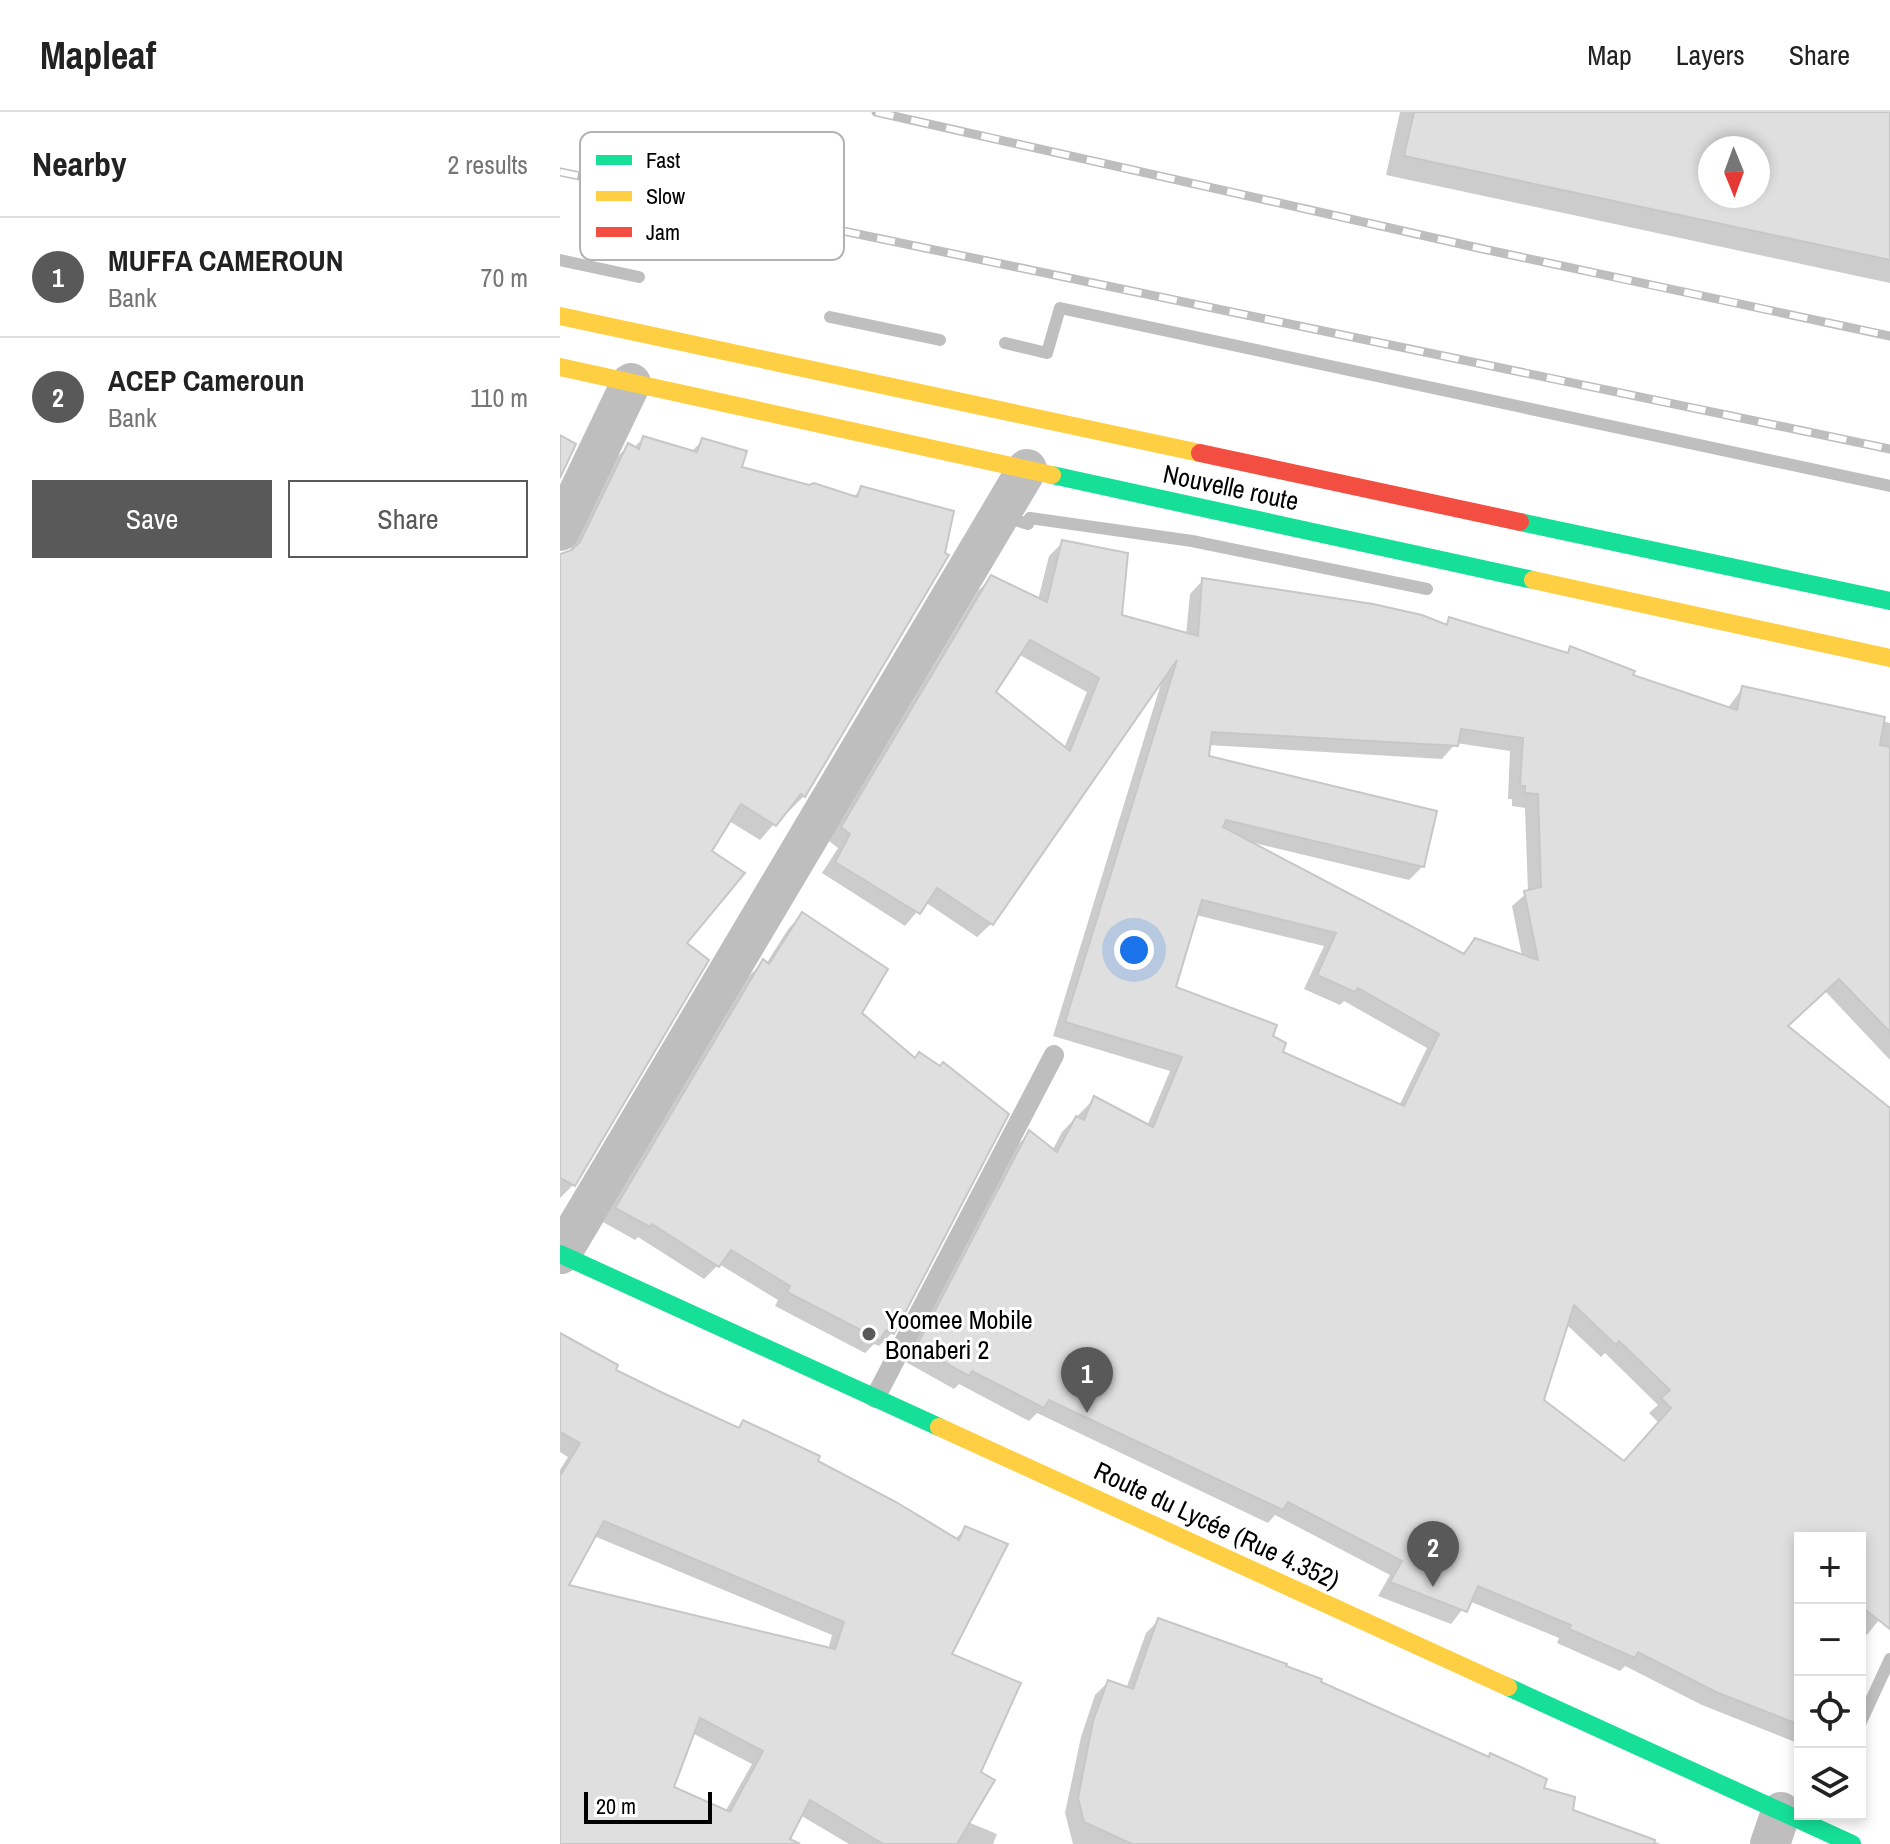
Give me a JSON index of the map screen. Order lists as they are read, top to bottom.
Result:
{
  "streets": {
    "main road": ["Nouvelle route", "Route du Lycée (Rue 4.352)"]
  },
  "places": ["Yoomee Mobile Bonaberi 2"],
  "legend": ["Fast", "Slow", "Jam"],
  "scale_bar": "20 m",
  "north": "bottom",
  "page": {
    "header": "Mapleaf",
    "nav": ["Map", "Layers", "Share"],
    "heading": ["Nearby", "2 results"],
    "list": [
      {
        "mark": "1",
        "name": "MUFFA CAMEROUN",
        "note": "Bank",
        "value": "70 m"
      },
      {
        "mark": "2",
        "name": "ACEP Cameroun",
        "note": "Bank",
        "value": "110 m"
      }
    ],
    "buttons": ["Save", "Share"],
    "pins": ["1", "2"],
    "map_buttons": ["+", "−"],
    "scale": "20 m"
  }
}
